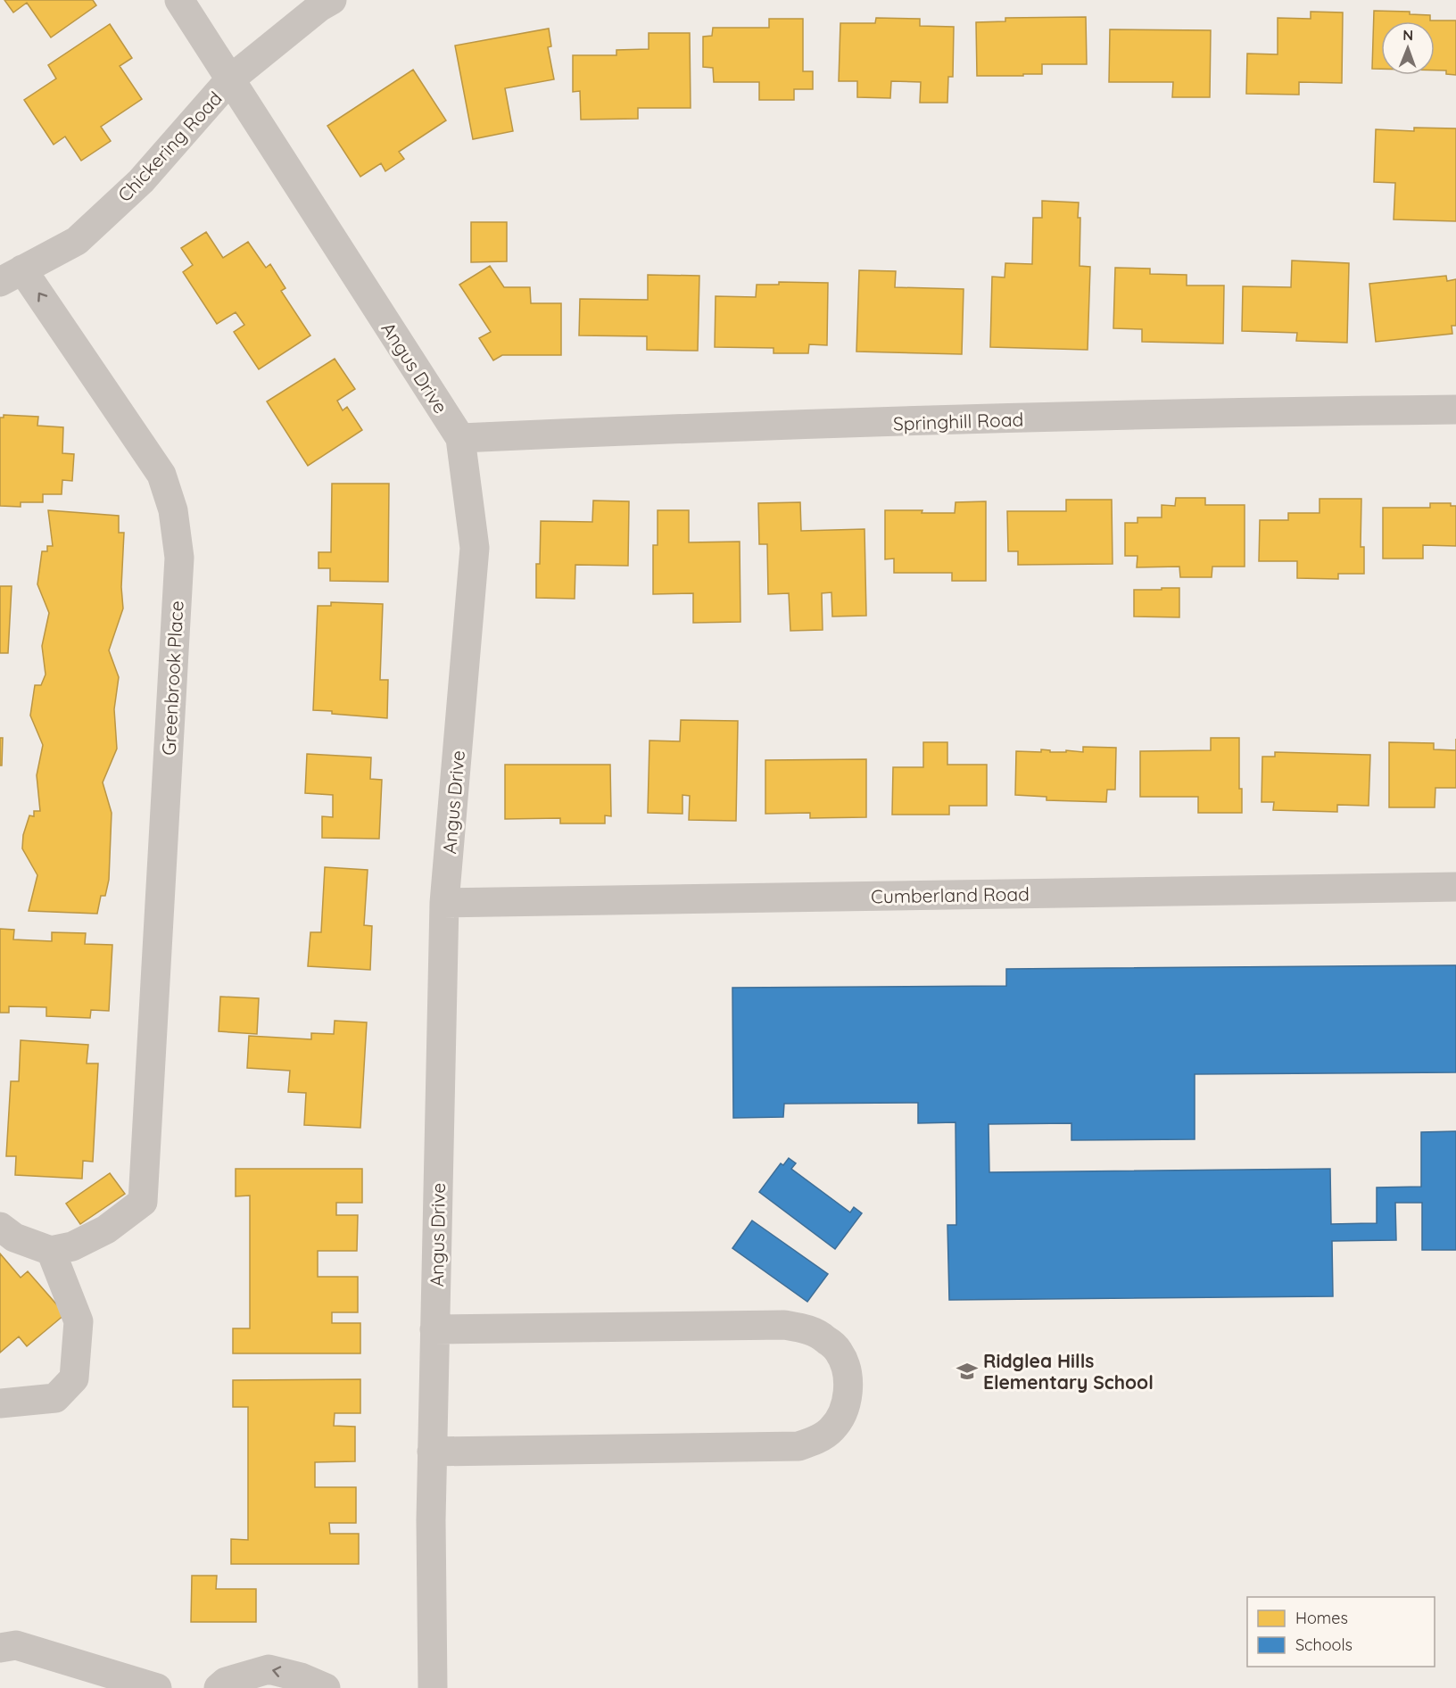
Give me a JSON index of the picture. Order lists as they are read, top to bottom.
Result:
{
  "streets": {
    "street": [
      "Chickering Road",
      "Angus Drive",
      "Springhill Road",
      "Greenbrook Place",
      "Cumberland Road"
    ]
  },
  "crossings": [
    ["Chickering Road", "Angus Drive"],
    ["Chickering Road", "Greenbrook Place"],
    ["Angus Drive", "Springhill Road"],
    ["Angus Drive", "Cumberland Road"]
  ],
  "one_way": ["Greenbrook Place"],
  "places": {
    "school or university": ["Ridglea Hills Elementary School"]
  },
  "legend": ["Homes", "Schools"],
  "north": "top"
}
